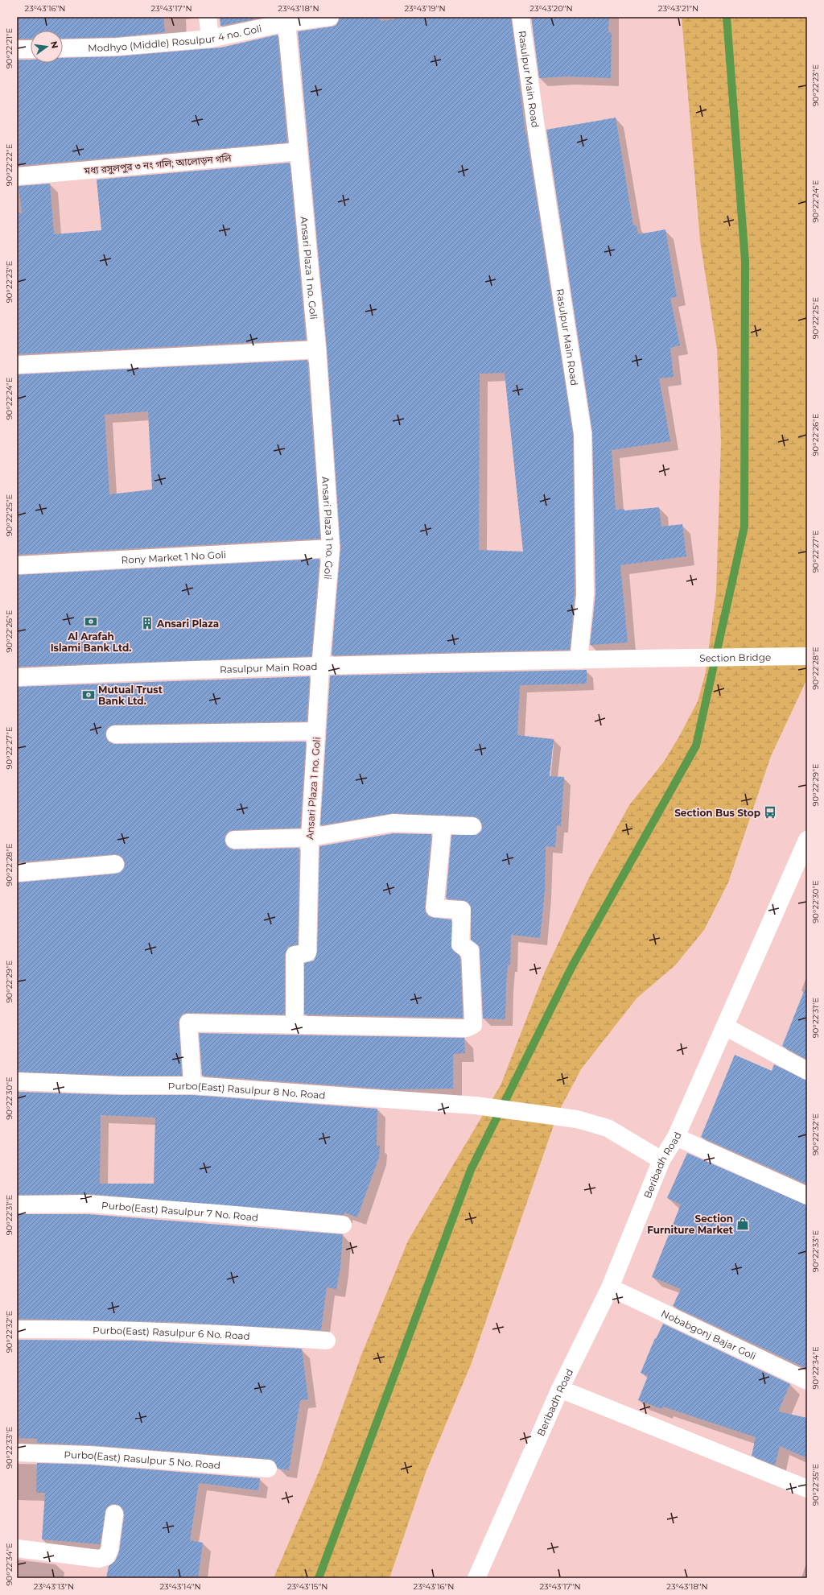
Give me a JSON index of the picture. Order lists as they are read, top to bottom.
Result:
{
  "streets": {
    "main road": [
      "Modhyo (Middle) Rosulpur 4 no. Goli",
      "Rasulpur Main Road",
      "মধ্য রসুলপুর ৩ নং গলি; আলোড়ন গলি",
      "Ansari Plaza 1 no. Goli",
      "Rony Market 1 No Goli",
      "Section Bridge",
      "Purbo(East) Rasulpur 8 No. Road",
      "Beribadh Road",
      "Purbo(East) Rasulpur 7 No. Road",
      "Purbo(East) Rasulpur 6 No. Road",
      "Nobabgonj Bajar Goli",
      "Purbo(East) Rasulpur 5 No. Road"
    ]
  },
  "crossings": [
    ["Modhyo (Middle) Rosulpur 4 no. Goli", "Ansari Plaza 1 no. Goli"],
    ["Rasulpur Main Road", "Ansari Plaza 1 no. Goli"],
    ["Rasulpur Main Road", "Section Bridge"],
    ["মধ্য রসুলপুর ৩ নং গলি; আলোড়ন গলি", "Ansari Plaza 1 no. Goli"],
    ["Ansari Plaza 1 no. Goli", "Rony Market 1 No Goli"],
    ["Purbo(East) Rasulpur 8 No. Road", "Beribadh Road"],
    ["Beribadh Road", "Nobabgonj Bajar Goli"]
  ],
  "places": {
    "bank": ["Al Arafah Islami Bank Ltd.", "Mutual Trust Bank Ltd."],
    "building": ["Ansari Plaza"],
    "bus stop": ["Section Bus Stop"],
    "shop": ["Section Furniture Market"]
  },
  "north": "right",
  "coordinates": [
    "23°43'16\"N",
    "23°43'17\"N",
    "23°43'18\"N",
    "23°43'19\"N",
    "23°43'20\"N",
    "23°43'21\"N",
    "90°22'21\"E",
    "90°22'23\"E",
    "90°22'22\"E",
    "90°22'24\"E",
    "90°22'25\"E",
    "90°22'26\"E",
    "90°22'27\"E",
    "90°22'28\"E",
    "90°22'29\"E",
    "90°22'30\"E",
    "90°22'31\"E",
    "90°22'32\"E",
    "90°22'33\"E",
    "90°22'34\"E",
    "90°22'35\"E",
    "23°43'13\"N",
    "23°43'14\"N",
    "23°43'15\"N"
  ]
}
